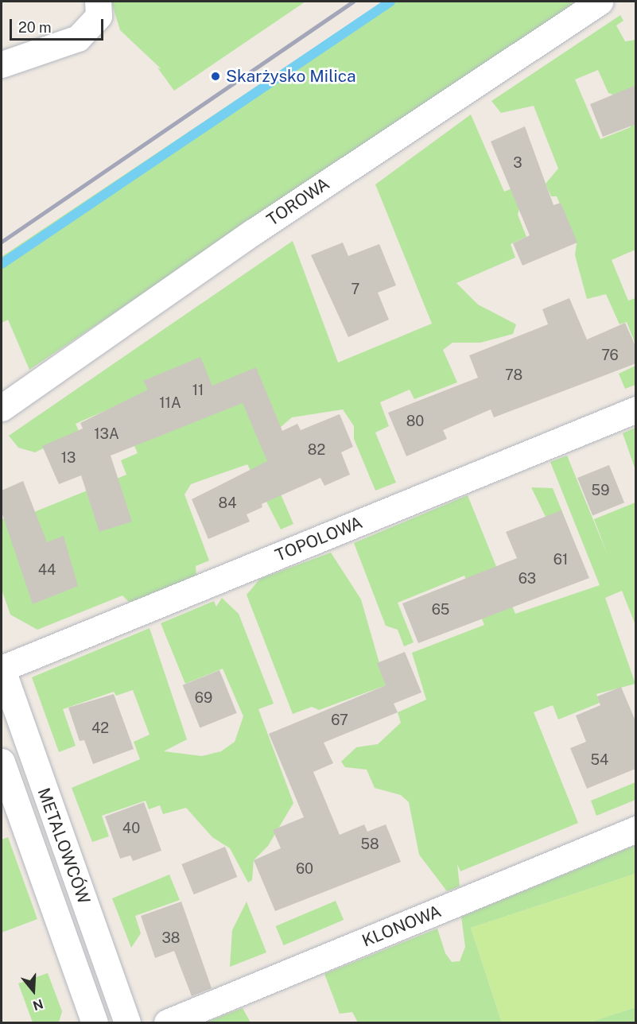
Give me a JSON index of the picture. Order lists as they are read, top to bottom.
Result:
{
  "streets": {
    "street": [
      "TOROWA",
      "TOPOLOWA",
      "METALOWCÓW",
      "KLONOWA"
    ]
  },
  "crossings": [
    ["TOPOLOWA", "METALOWCÓW"]
  ],
  "places": ["Skarżysko Milica"],
  "house_numbers": [
    "3",
    "7",
    "76",
    "78",
    "11",
    "11A",
    "80",
    "13A",
    "82",
    "13",
    "59",
    "84",
    "61",
    "44",
    "63",
    "65",
    "69",
    "67",
    "42",
    "54",
    "40",
    "58",
    "60",
    "38"
  ],
  "scale_bar": "20 m",
  "north": "bottom"
}
